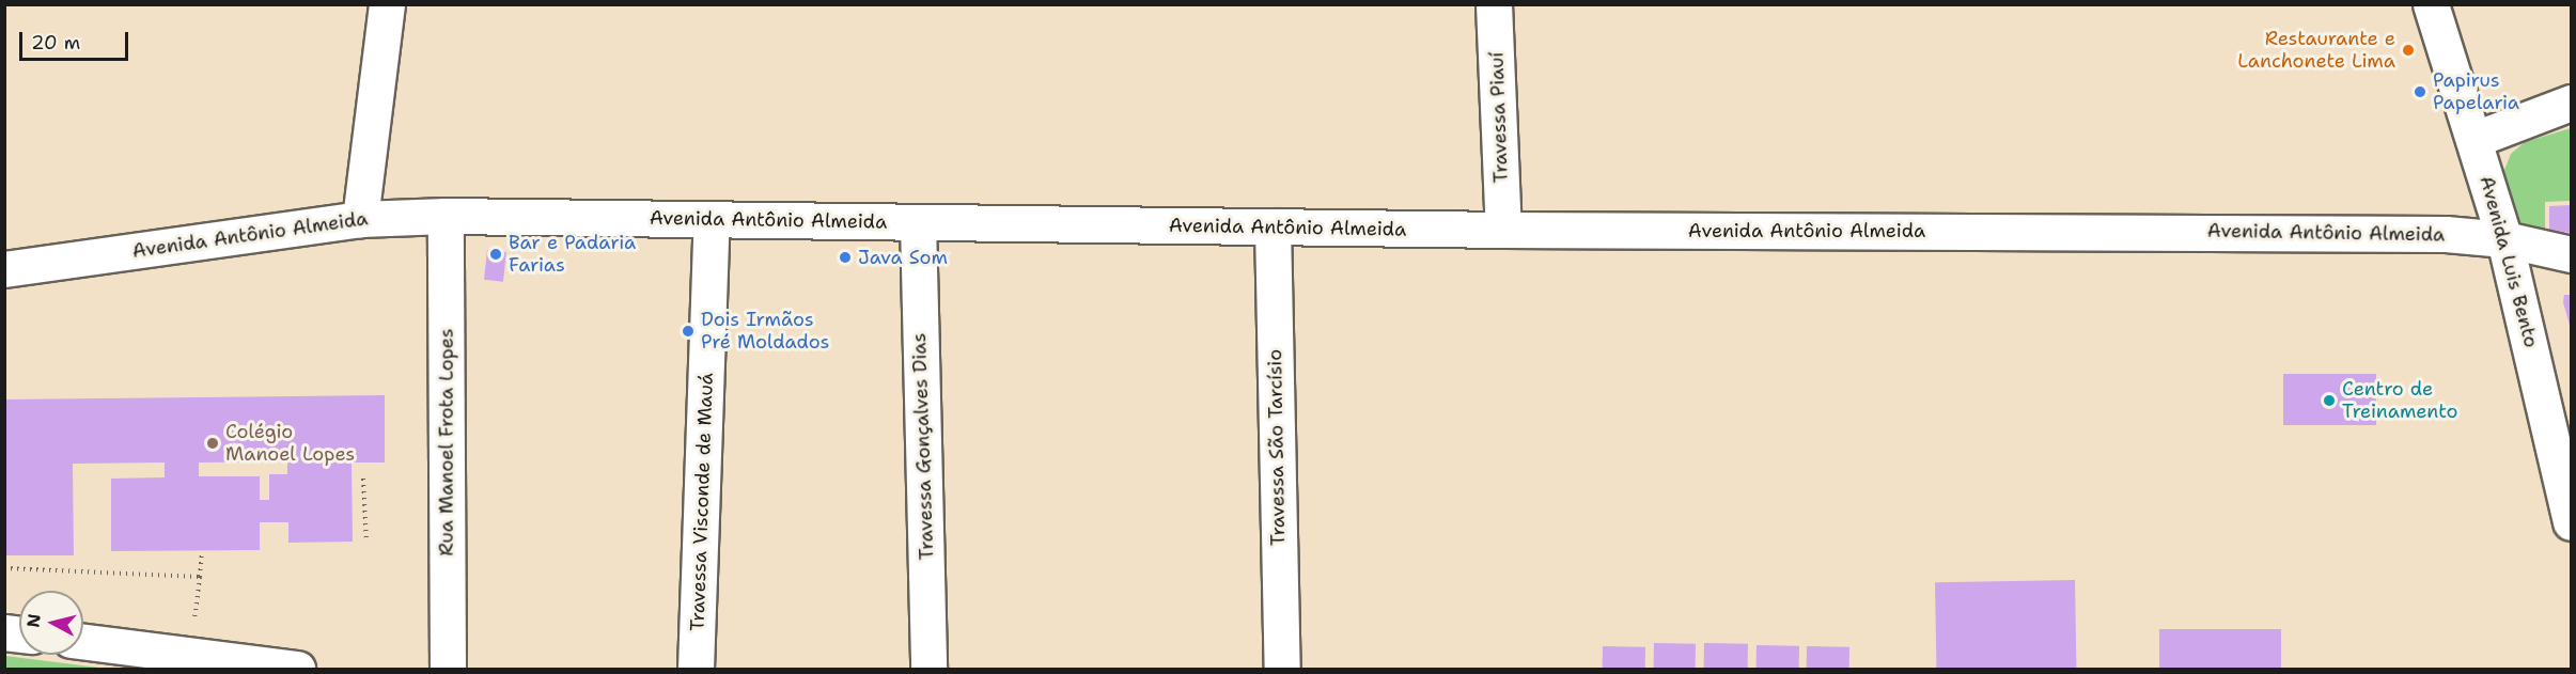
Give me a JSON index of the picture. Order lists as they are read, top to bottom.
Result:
{
  "streets": {
    "street": [
      "Travessa Piauí",
      "Avenida Antônio Almeida",
      "Avenida Luis Bento",
      "Rua Manoel Frota Lopes",
      "Travessa Gonçalves Dias",
      "Travessa São Tarcísio",
      "Travessa Visconde de Mauá"
    ]
  },
  "crossings": [
    ["Travessa Piauí", "Avenida Antônio Almeida"],
    ["Avenida Antônio Almeida", "Avenida Luis Bento"],
    ["Avenida Antônio Almeida", "Rua Manoel Frota Lopes"],
    ["Avenida Antônio Almeida", "Travessa Gonçalves Dias"],
    ["Avenida Antônio Almeida", "Travessa São Tarcísio"],
    ["Avenida Antônio Almeida", "Travessa Visconde de Mauá"]
  ],
  "places": [
    "Restaurante e Lanchonete Lima",
    "Papirus Papelaria",
    "Bar e Padaria Farias",
    "Java Som",
    "Dois Irmãos Pré Moldados",
    "Centro de Treinamento",
    "Colégio Manoel Lopes"
  ],
  "scale_bar": "20 m",
  "north": "left"
}
